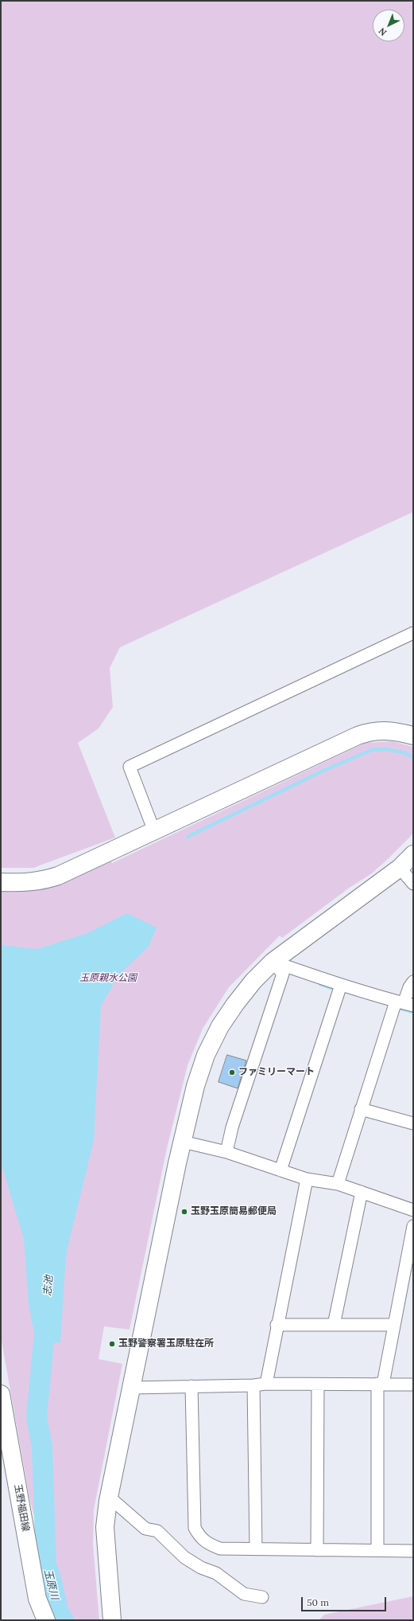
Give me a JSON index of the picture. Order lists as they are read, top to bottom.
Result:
{
  "streets": {
    "street": ["玉野福田線"]
  },
  "water": ["志池", "玉原川"],
  "parks": ["玉原親水公園"],
  "places": ["ファミリーマート", "玉野玉原簡易郵便局", "玉野警察署玉原駐在所"],
  "scale_bar": "50 m",
  "north": "bottom left"
}
